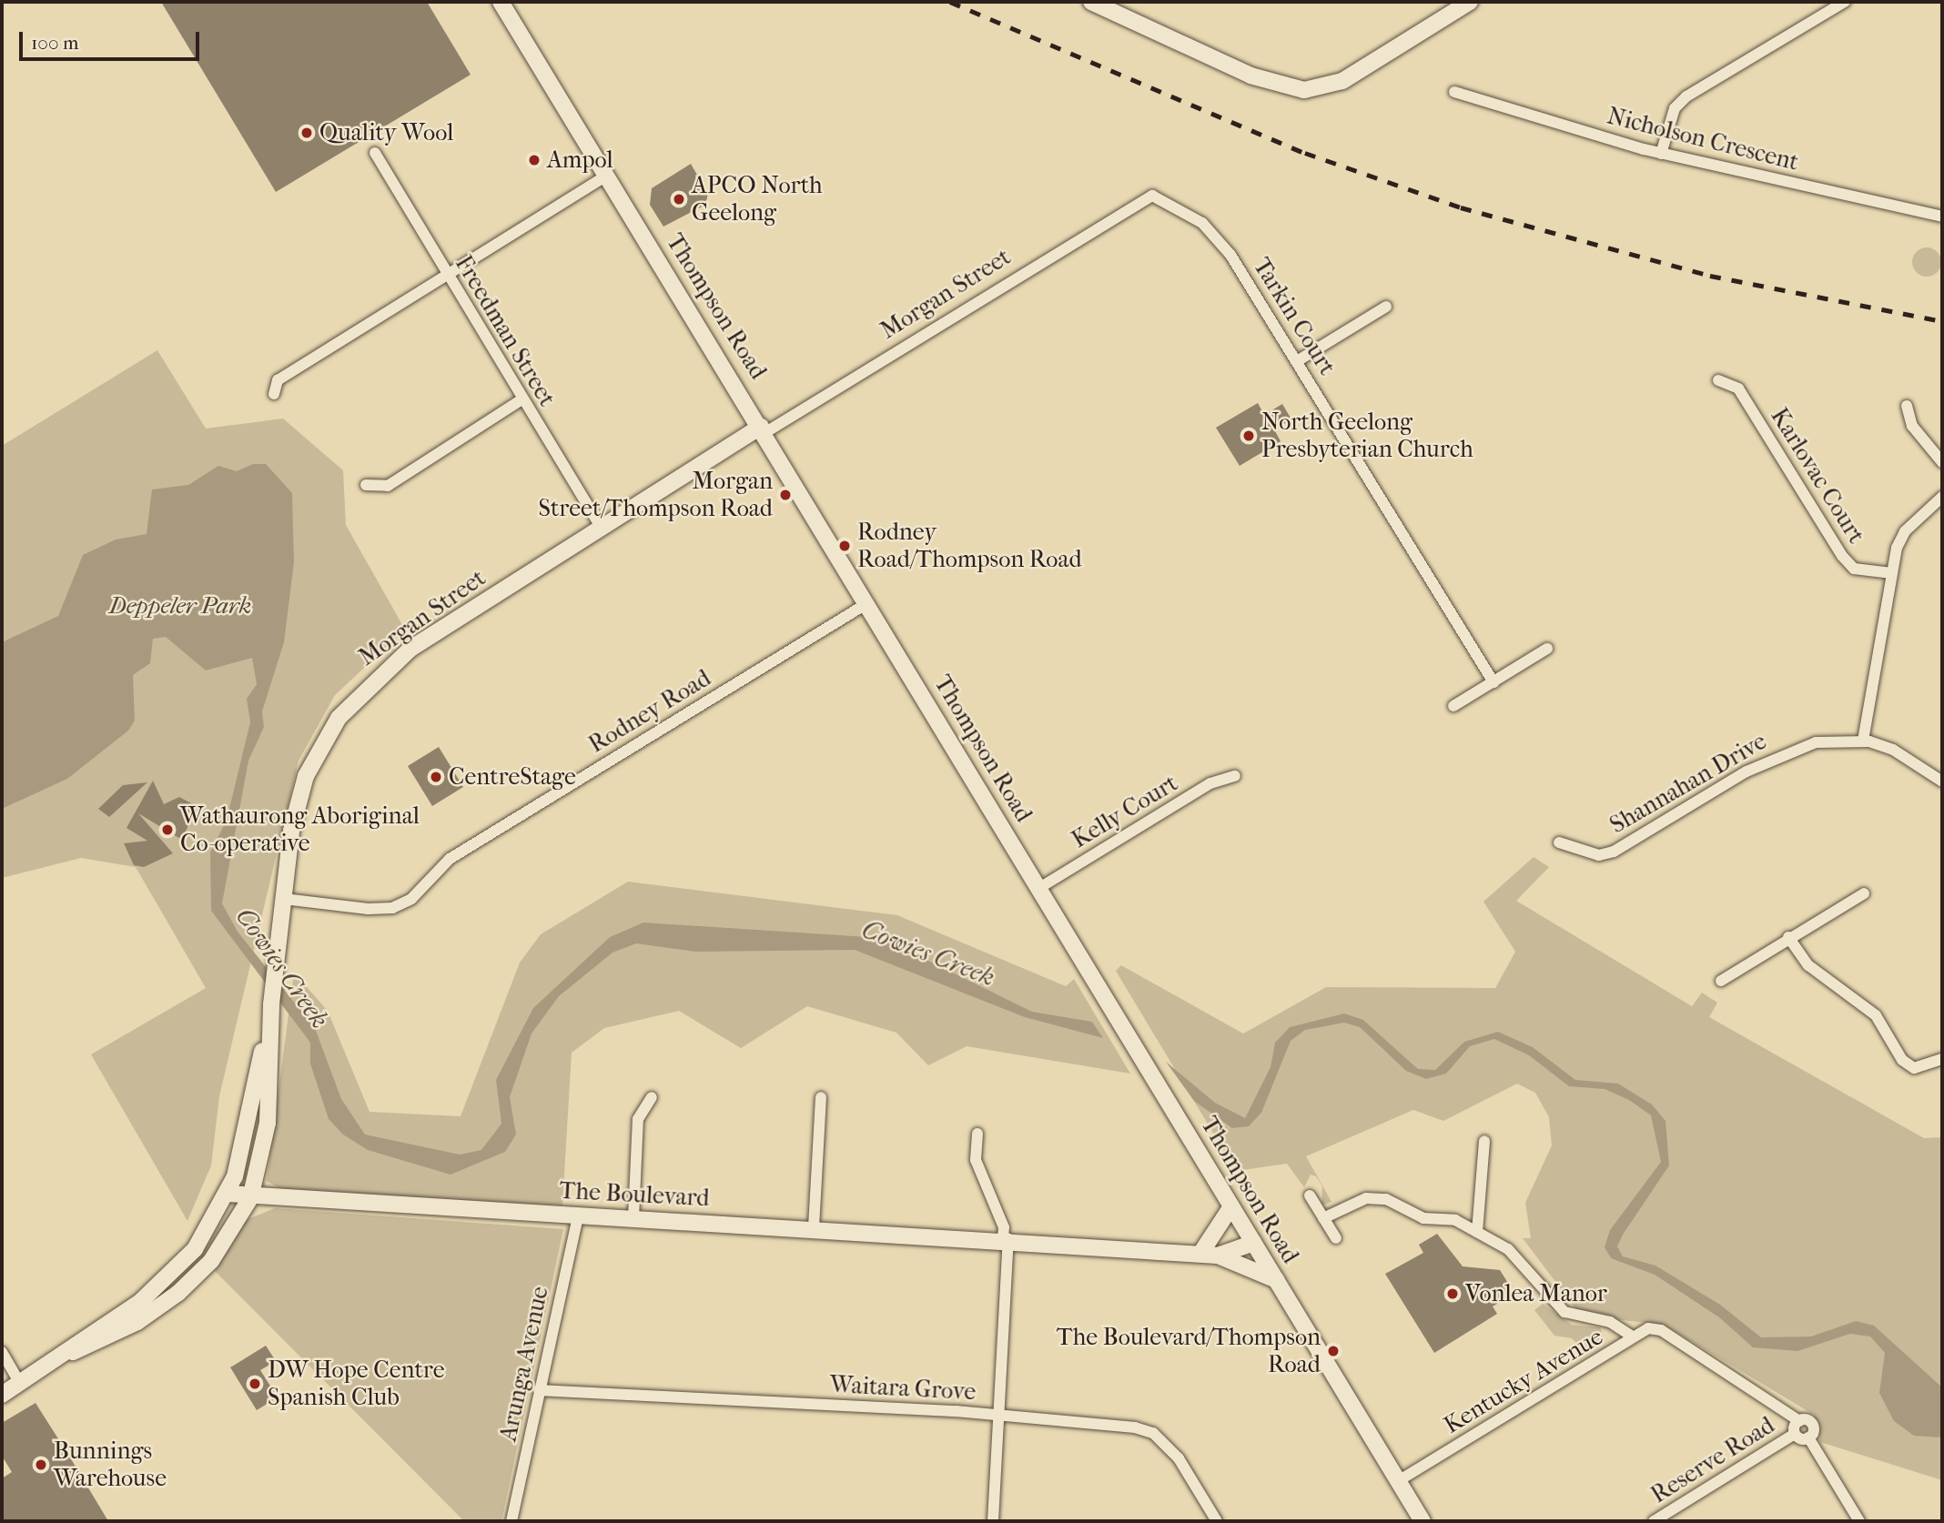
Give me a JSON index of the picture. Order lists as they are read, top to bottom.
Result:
{
  "streets": {
    "main road": ["Morgan Street", "Thompson Road", "The Boulevard"],
    "street": [
      "Nicholson Crescent",
      "Tarkin Court",
      "Freedman Street",
      "Karlovac Court",
      "Rodney Road",
      "Shannahan Drive",
      "Kelly Court",
      "Arunga Avenue",
      "Kentucky Avenue",
      "Waitara Grove",
      "Reserve Road"
    ]
  },
  "crossings": [
    ["Morgan Street", "Thompson Road"],
    ["Morgan Street", "Tarkin Court"],
    ["Morgan Street", "Freedman Street"],
    ["Morgan Street", "Rodney Road"],
    ["Morgan Street", "The Boulevard"],
    ["Thompson Road", "Rodney Road"],
    ["Thompson Road", "Kelly Court"],
    ["Thompson Road", "The Boulevard"],
    ["Thompson Road", "Kentucky Avenue"],
    ["The Boulevard", "Arunga Avenue"],
    ["Arunga Avenue", "Waitara Grove"]
  ],
  "water": ["Cowies Creek"],
  "parks": ["Deppeler Park"],
  "places": [
    "Quality Wool",
    "Ampol",
    "APCO North Geelong",
    "North Geelong Presbyterian Church",
    "Morgan Street/Thompson Road",
    "Rodney Road/Thompson Road",
    "CentreStage",
    "Wathaurong Aboriginal Co-operative",
    "Vonlea Manor",
    "The Boulevard/Thompson Road",
    "DW Hope Centre Spanish Club",
    "Bunnings Warehouse"
  ],
  "scale_bar": "100 m"
}
